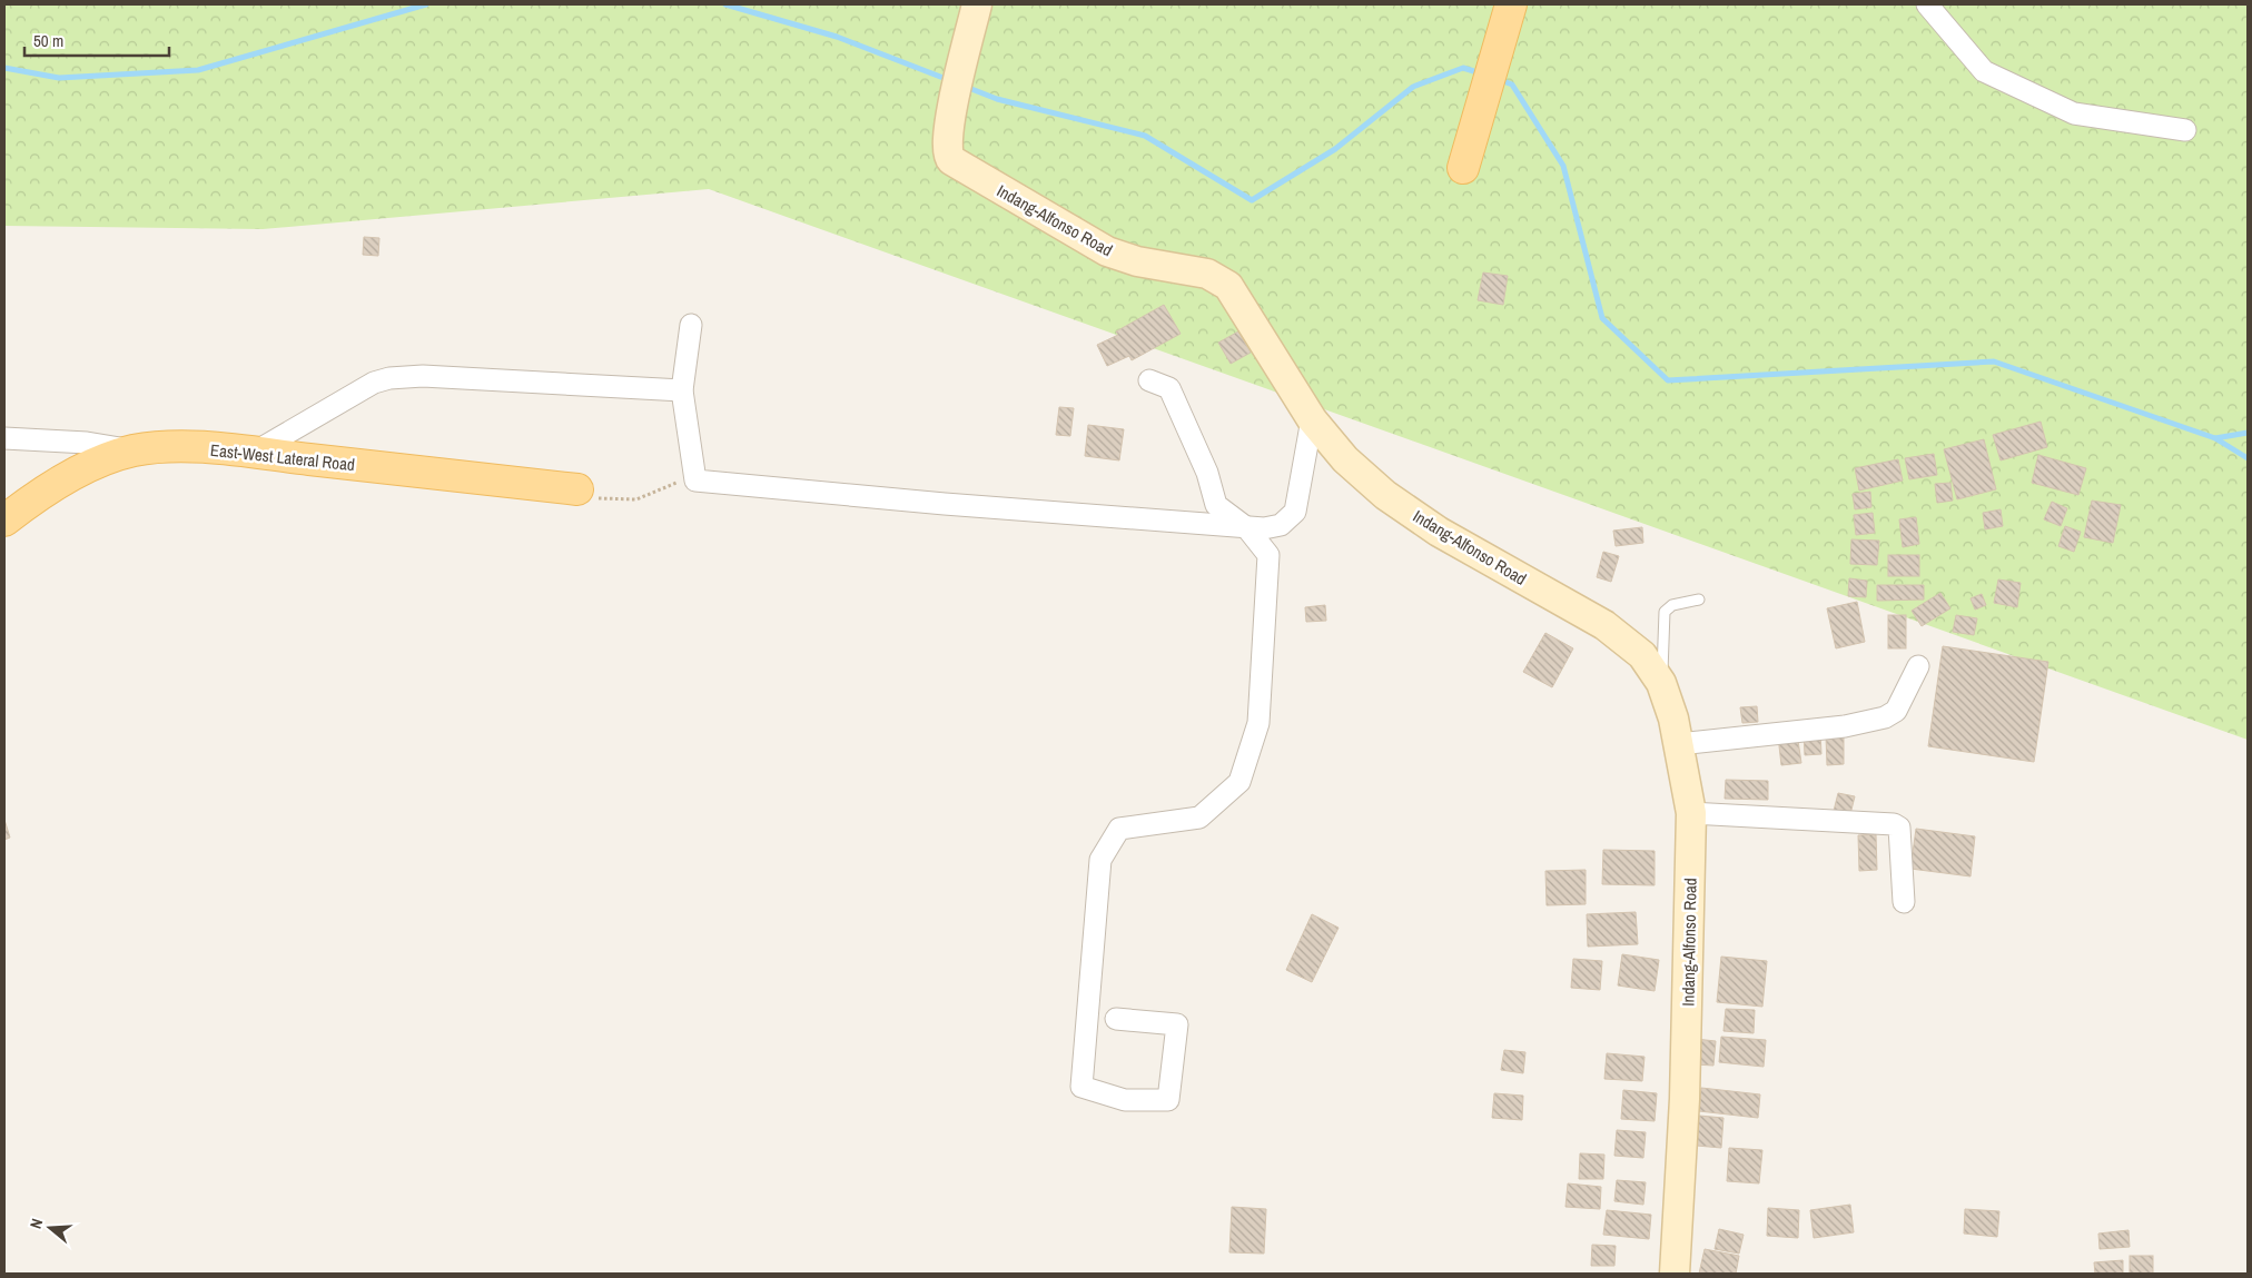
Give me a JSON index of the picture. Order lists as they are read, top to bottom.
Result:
{
  "streets": {
    "main road": ["Indang-Alfonso Road", "East-West Lateral Road"]
  },
  "scale_bar": "50 m",
  "north": "left"
}
